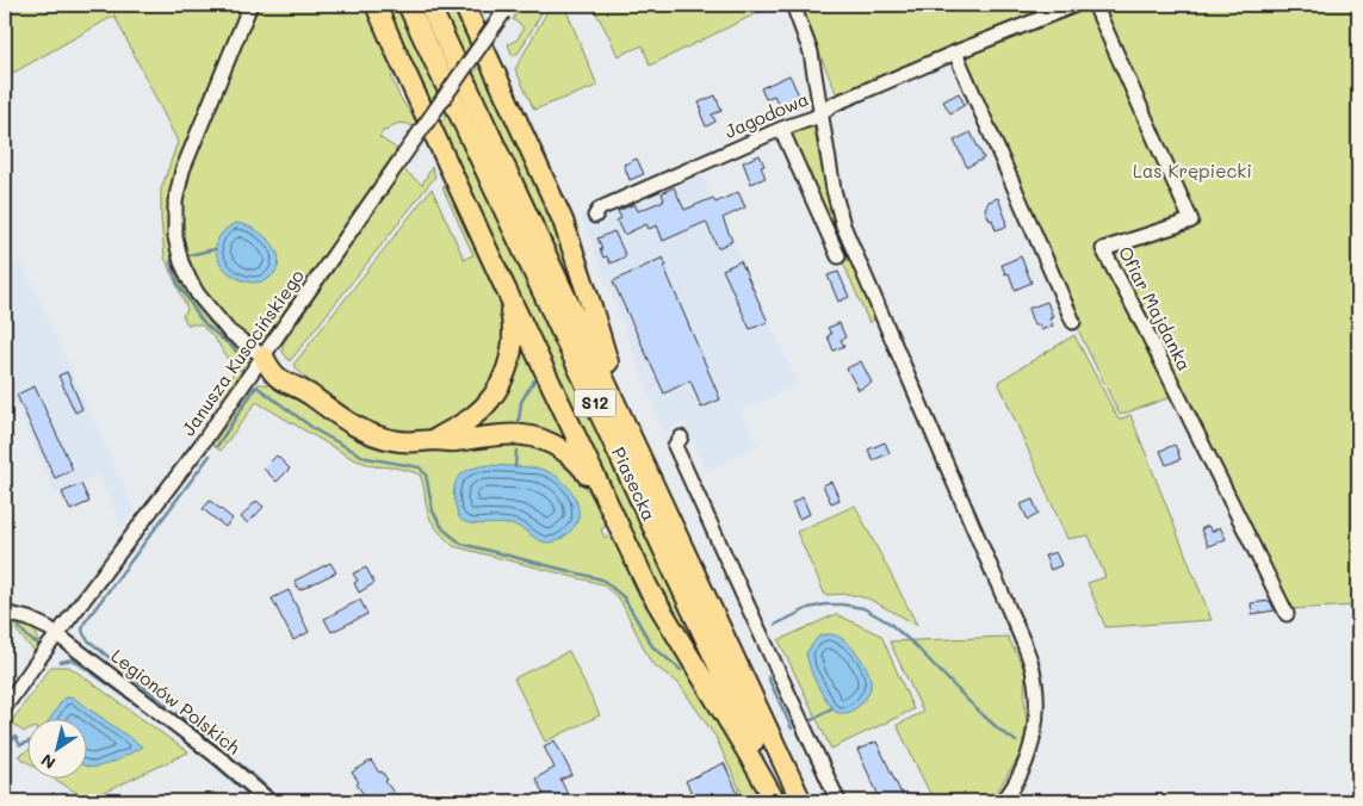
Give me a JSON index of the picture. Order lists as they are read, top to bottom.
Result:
{
  "streets": {
    "highway": ["S12", "Piasecka"],
    "street": [
      "Jagodowa",
      "Ofiar Majdanka",
      "Janusza Kusocińskiego",
      "Legionów Polskich"
    ]
  },
  "crossings": [
    ["Janusza Kusocińskiego", "Legionów Polskich"]
  ],
  "parks": ["Las Krępiecki"],
  "north": "bottom left"
}
